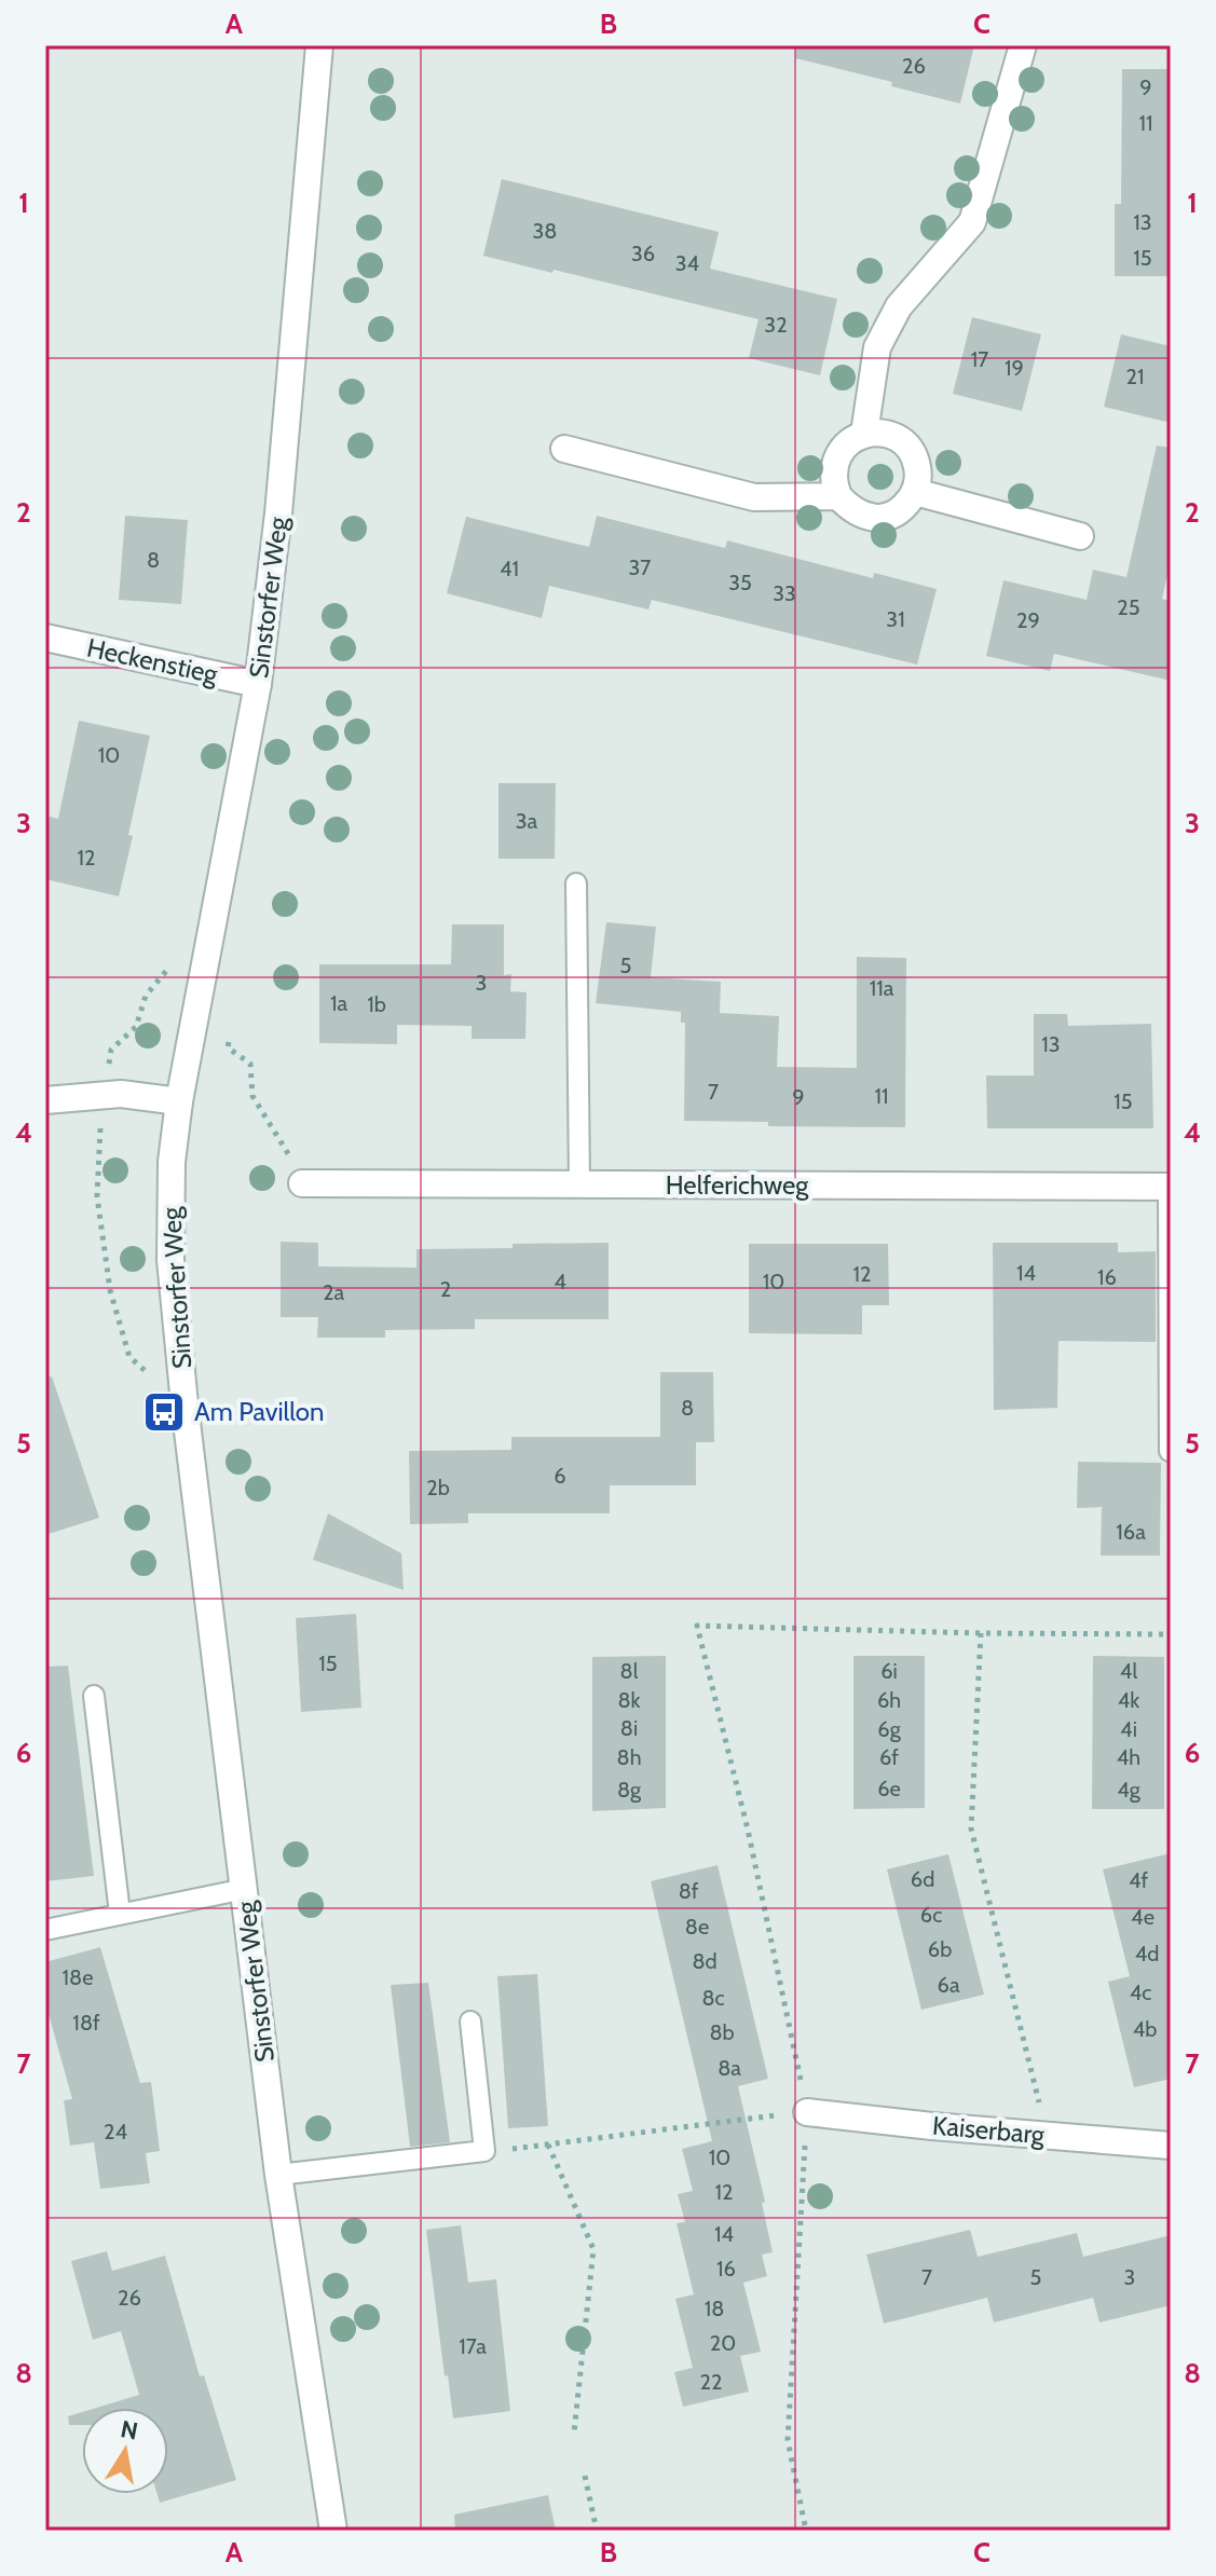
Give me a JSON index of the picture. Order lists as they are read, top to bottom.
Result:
{
  "streets": {
    "street": [
      "Sinstorfer Weg",
      "Heckenstieg",
      "Helferichweg",
      "Kaiserbarg"
    ]
  },
  "crossings": [
    ["Sinstorfer Weg", "Heckenstieg"]
  ],
  "places": {
    "bus stop": ["Am Pavillon"]
  },
  "house_numbers": [
    "26",
    "9",
    "11",
    "13",
    "38",
    "36",
    "15",
    "34",
    "32",
    "17",
    "19",
    "21",
    "8",
    "37",
    "41",
    "35",
    "33",
    "25",
    "31",
    "29",
    "10",
    "3a",
    "12",
    "5",
    "3",
    "11a",
    "1a",
    "1b",
    "13",
    "7",
    "11",
    "9",
    "15",
    "14",
    "12",
    "16",
    "4",
    "10",
    "2",
    "2a",
    "8",
    "6",
    "2b",
    "16a",
    "15",
    "8l",
    "6i",
    "4l",
    "8k",
    "6h",
    "4k",
    "8i",
    "6g",
    "4i",
    "8h",
    "6f",
    "4h",
    "6e",
    "8g",
    "4g",
    "6d",
    "4f",
    "8f",
    "6c",
    "4e",
    "8e",
    "6b",
    "4d",
    "8d",
    "18e",
    "6a",
    "4c",
    "8c",
    "18f",
    "4b",
    "8b",
    "8a",
    "24",
    "10",
    "12",
    "14",
    "16",
    "7",
    "5",
    "3",
    "26",
    "18",
    "20",
    "17a",
    "22"
  ],
  "north": "top",
  "grid": {
    "columns": ["A", "B", "C"],
    "rows": [
      "1",
      "2",
      "3",
      "4",
      "5",
      "6",
      "7",
      "8"
    ]
  }
}
